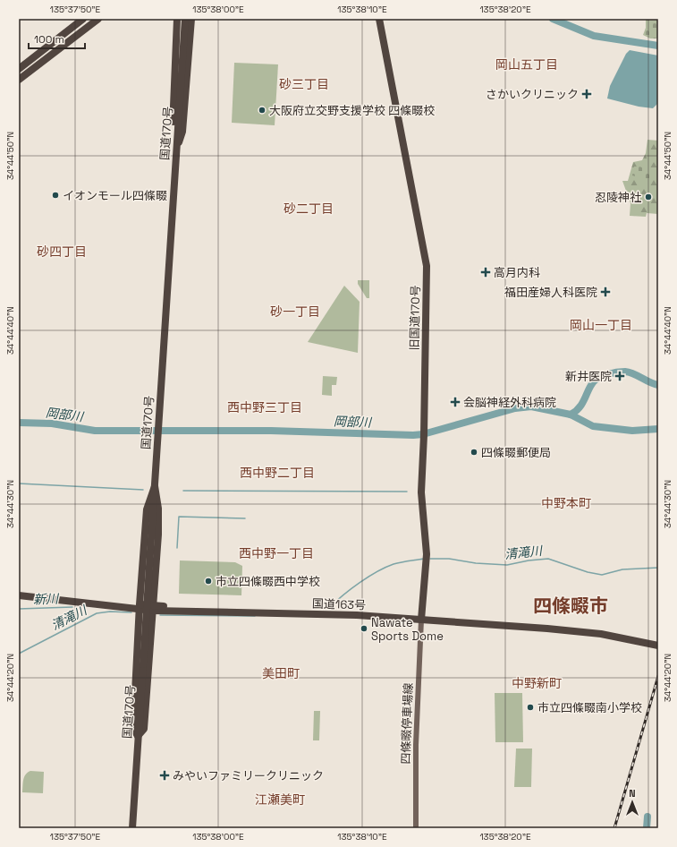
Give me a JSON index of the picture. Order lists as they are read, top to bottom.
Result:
{
  "streets": {
    "highway": ["国道170号", "旧国道170号", "国道163号"],
    "main road": ["四條畷停車場線"]
  },
  "crossings": [
    ["旧国道170号", "国道163号"],
    ["旧国道170号", "四條畷停車場線"],
    ["国道163号", "四條畷停車場線"]
  ],
  "districts": [
    "岡山五丁目",
    "砂三丁目",
    "砂二丁目",
    "砂四丁目",
    "砂一丁目",
    "岡山一丁目",
    "西中野三丁目",
    "西中野二丁目",
    "中野本町",
    "西中野一丁目",
    "四條畷市",
    "美田町",
    "中野新町",
    "江瀬美町"
  ],
  "water": ["岡部川", "清滝川", "新川"],
  "places": {
    "health": [
      "さかいクリニック",
      "高月内科",
      "福田産婦人科医院",
      "新井医院",
      "会脳神経外科病院",
      "みやいファミリークリニック"
    ],
    "other": [
      "大阪府立交野支援学校 四條畷校",
      "イオンモール四條畷",
      "忍陵神社",
      "四條畷郵便局",
      "市立四條畷西中学校",
      "Nawate Sports Dome",
      "市立四條畷南小学校"
    ]
  },
  "scale_bar": "100 m",
  "north": "top",
  "coordinates": [
    "135°37'50\"E",
    "135°38'00\"E",
    "135°38'10\"E",
    "135°38'20\"E",
    "34°44'50\"N",
    "34°44'40\"N",
    "34°44'30\"N",
    "34°44'20\"N"
  ]
}
